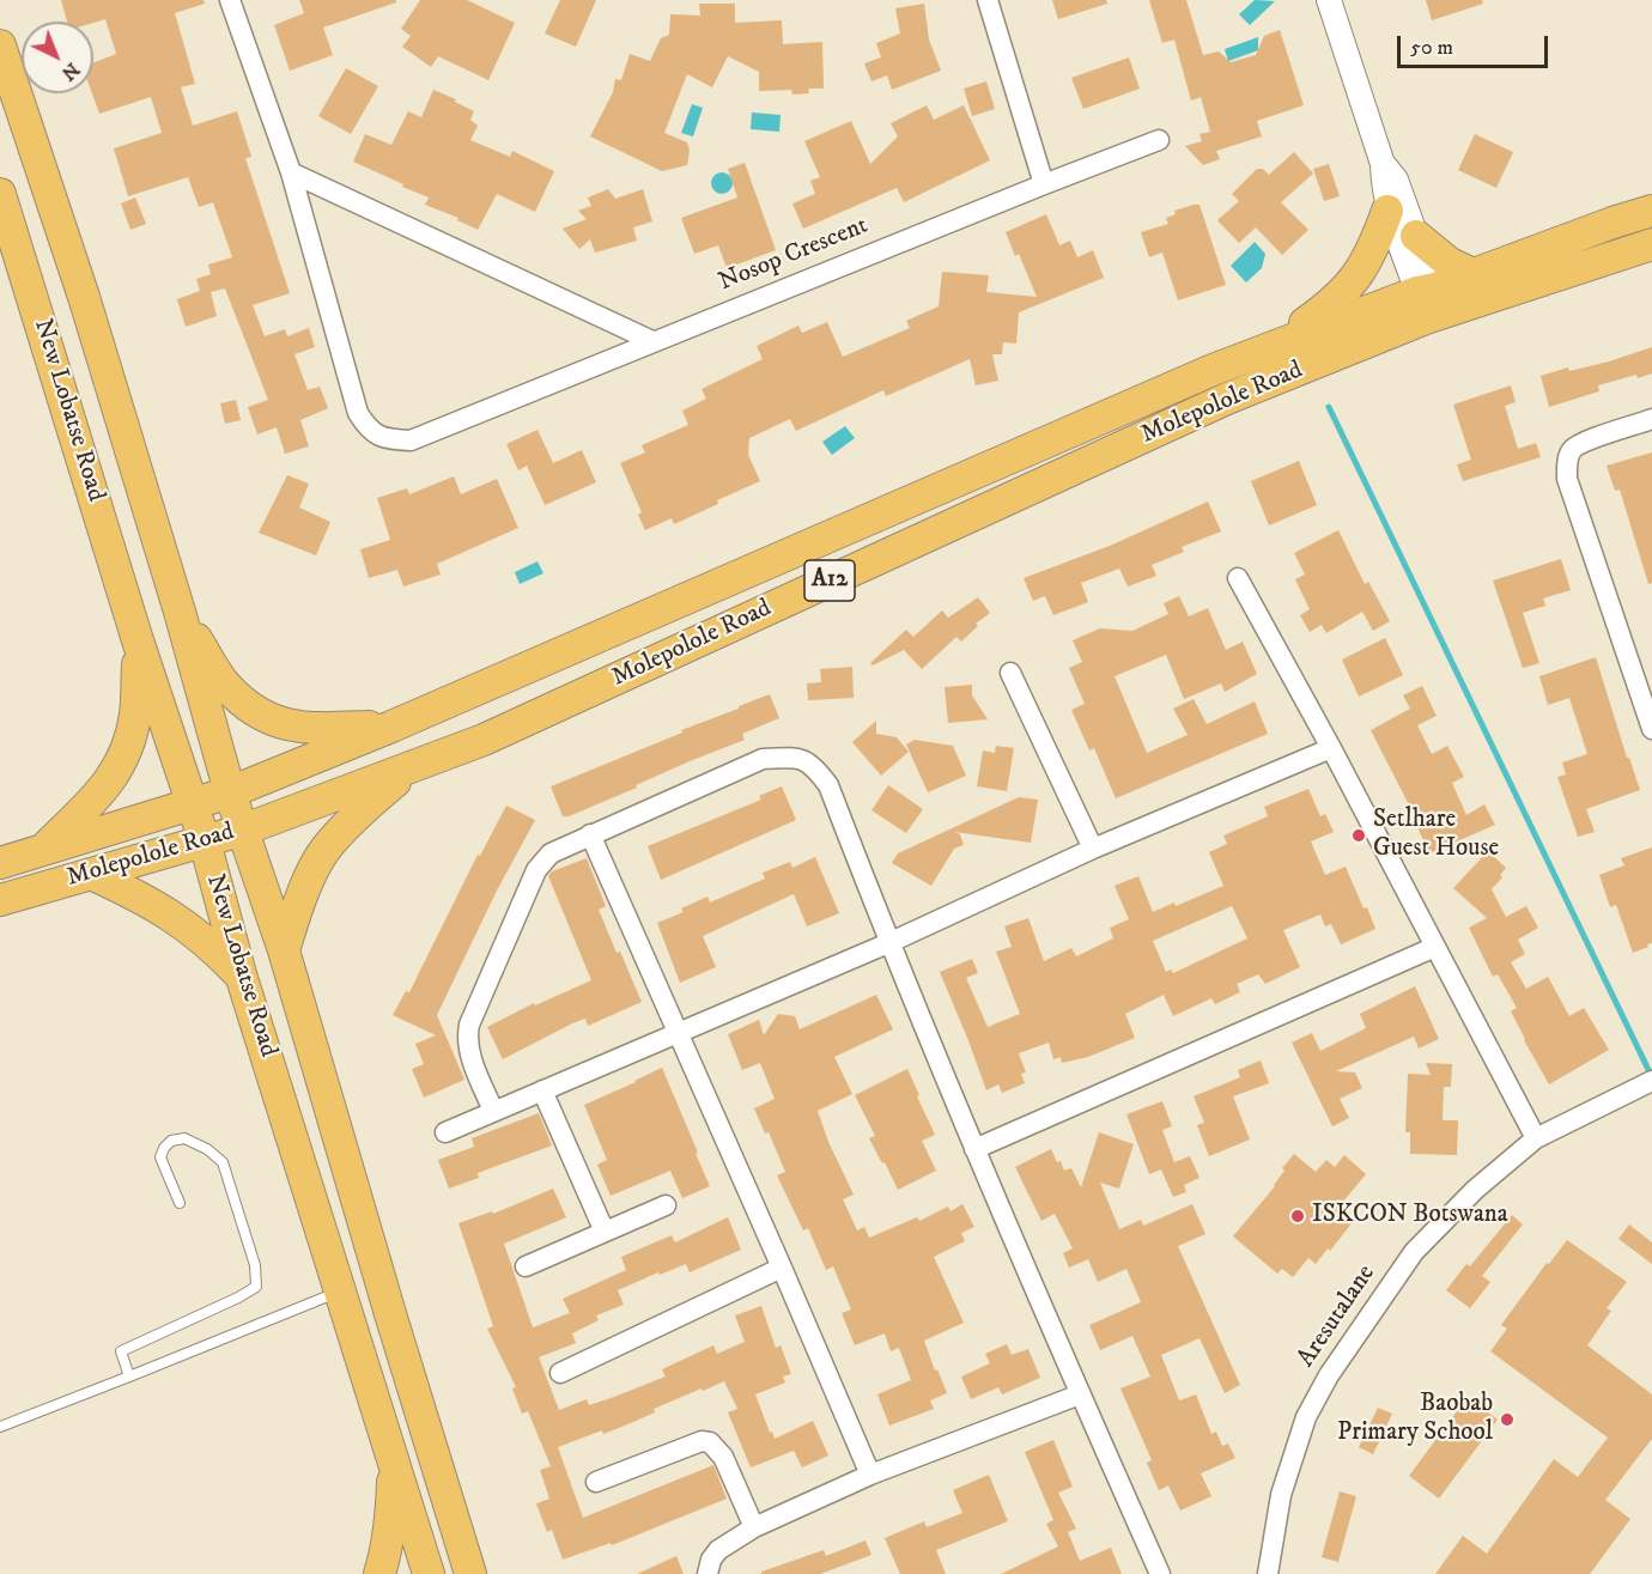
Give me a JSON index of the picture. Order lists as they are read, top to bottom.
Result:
{
  "streets": {
    "main road": ["Molepolole Road", "New Lobatse Road", "A12"],
    "street": ["Nosop Crescent", "Aresutalane"]
  },
  "crossings": [
    ["Molepolole Road", "New Lobatse Road"]
  ],
  "places": ["Setlhare Guest House", "ISKCON Botswana", "Baobab Primary School"],
  "scale_bar": "50 m",
  "north": "bottom right"
}
